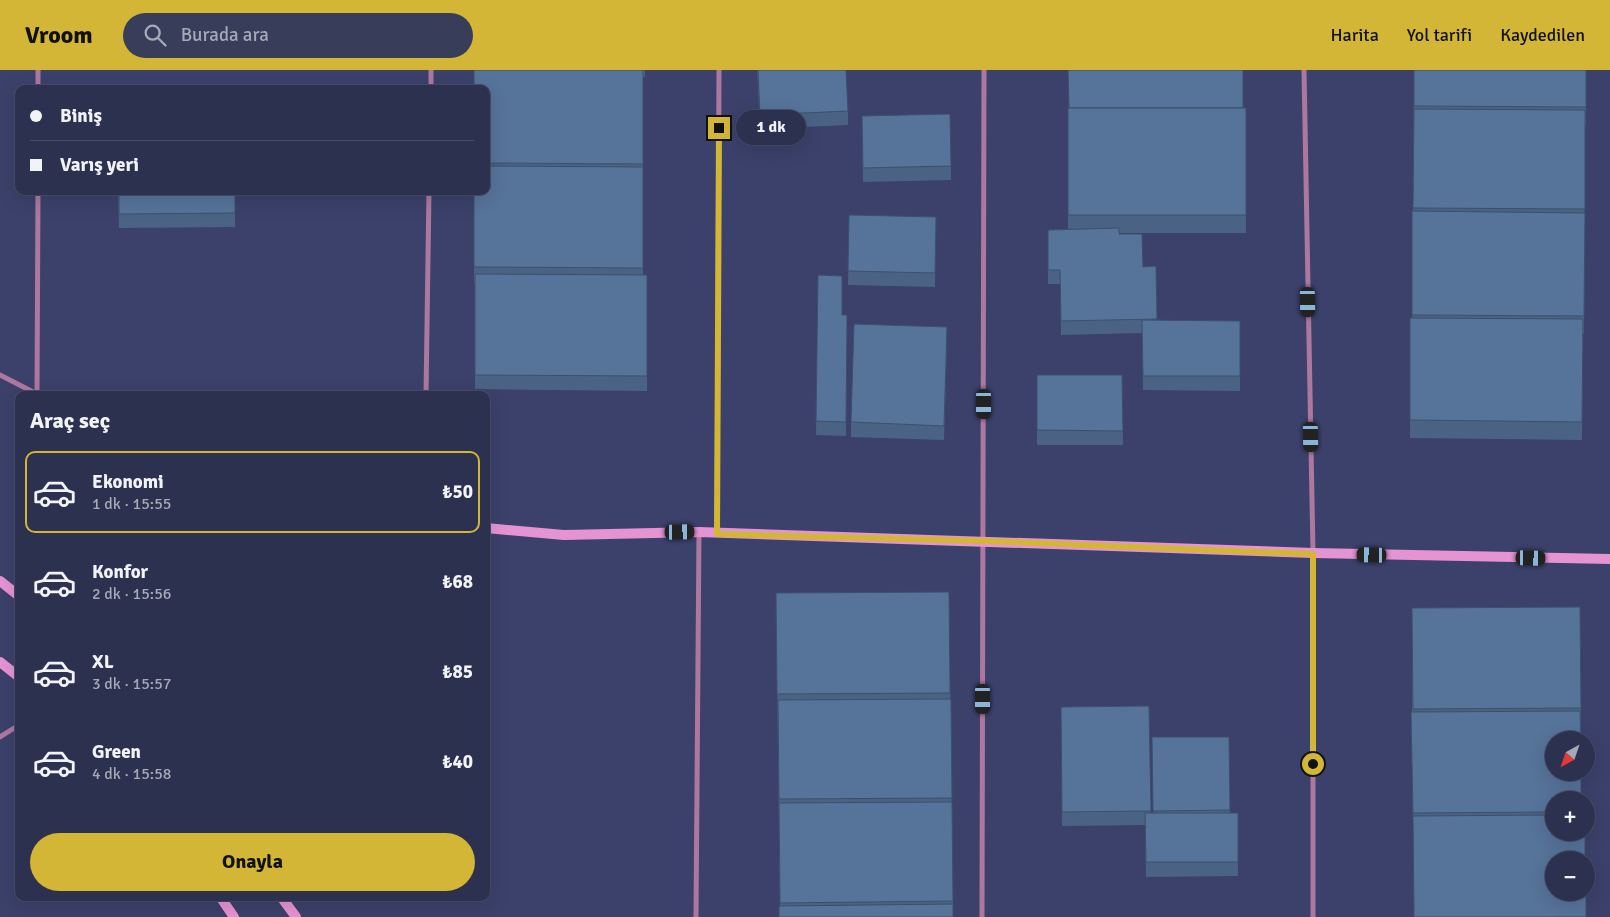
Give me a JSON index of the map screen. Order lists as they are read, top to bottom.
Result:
{
  "north": "bottom left",
  "page": {
    "header": "Vroom",
    "search": "Burada ara",
    "nav": ["Harita", "Yol tarifi", "Kaydedilen"],
    "banner": ["Biniş", "Varış yeri"],
    "bubble": "1 dk",
    "heading": "Araç seç",
    "list": [
      {
        "name": "Ekonomi",
        "note": "1 dk · 15:55",
        "value": "₺50"
      },
      {
        "name": "Konfor",
        "note": "2 dk · 15:56",
        "value": "₺68"
      },
      {
        "name": "XL",
        "note": "3 dk · 15:57",
        "value": "₺85"
      },
      {
        "name": "Green",
        "note": "4 dk · 15:58",
        "value": "₺40"
      }
    ],
    "map_buttons": ["+", "−"],
    "buttons": "Onayla"
  }
}
